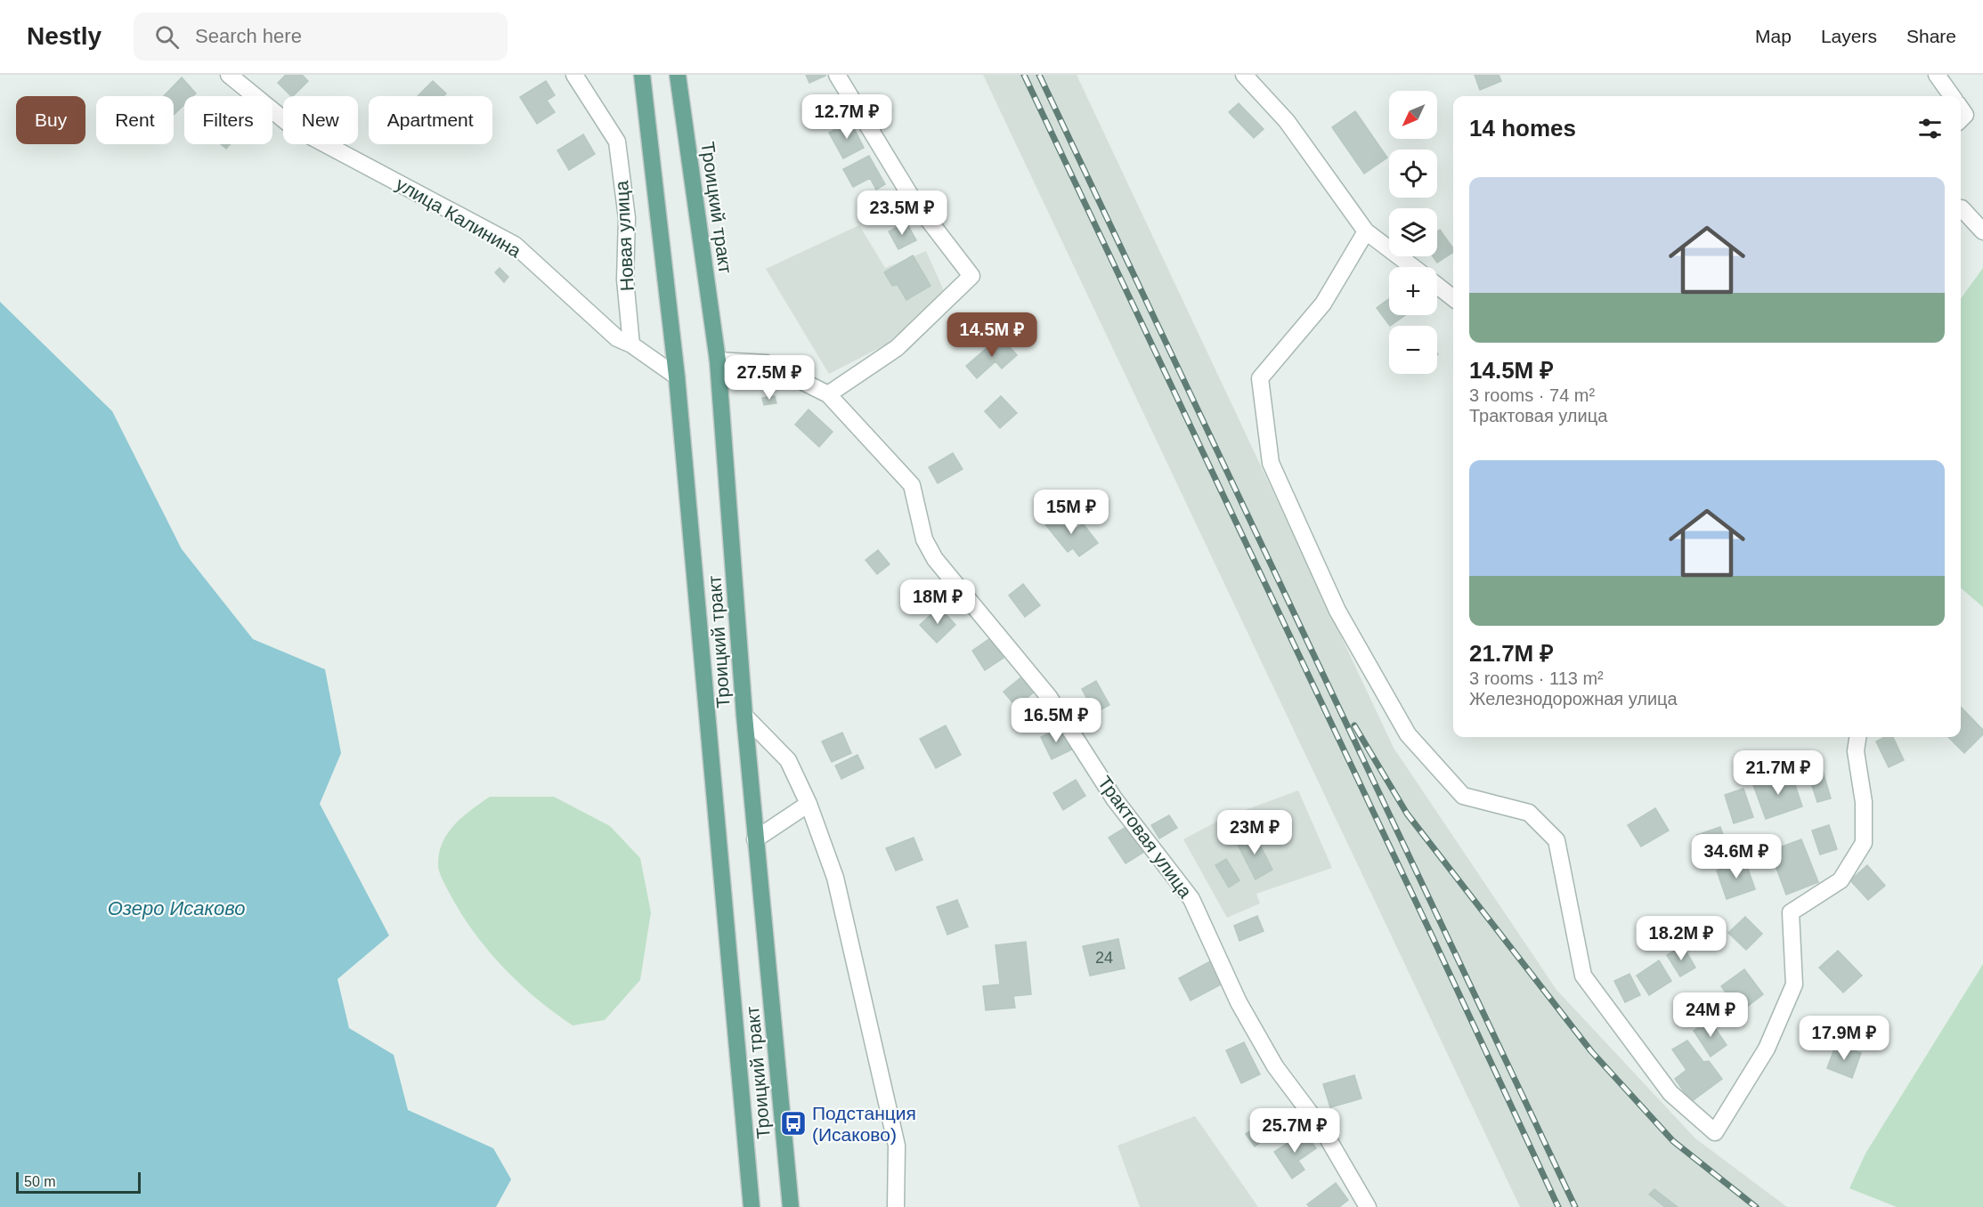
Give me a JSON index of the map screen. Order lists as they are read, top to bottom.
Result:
{
  "streets": {
    "main road": ["Троицкий тракт"],
    "street": ["улица Калинина", "Новая улица", "Трактовая улица"]
  },
  "crossings": [
    ["Троицкий тракт", "улица Калинина"],
    ["улица Калинина", "Новая улица"]
  ],
  "water": ["Озеро Исаково"],
  "places": {
    "bus stop": ["Подстанция (Исаково)"]
  },
  "house_numbers": ["24"],
  "scale_bar": "50 m",
  "north": "bottom left",
  "page": {
    "header": "Nestly",
    "search": "Search here",
    "nav": ["Map", "Layers", "Share"],
    "map_buttons": ["+", "−"],
    "price": [
      "12.7M ₽",
      "23.5M ₽",
      "14.5M ₽",
      "27.5M ₽",
      "15M ₽",
      "18M ₽",
      "16.5M ₽",
      "21.7M ₽",
      "23M ₽",
      "34.6M ₽",
      "18.2M ₽",
      "24M ₽",
      "17.9M ₽",
      "25.7M ₽"
    ],
    "chip": [
      "Buy",
      "Rent",
      "Filters",
      "New",
      "Apartment"
    ],
    "heading": "14 homes",
    "list": [
      {
        "name": "14.5M ₽",
        "note": "3 rooms · 74 m² · Трактовая улица"
      },
      {
        "name": "21.7M ₽",
        "note": "3 rooms · 113 m² · Железнодорожная улица"
      }
    ],
    "scale": "50 m"
  }
}
